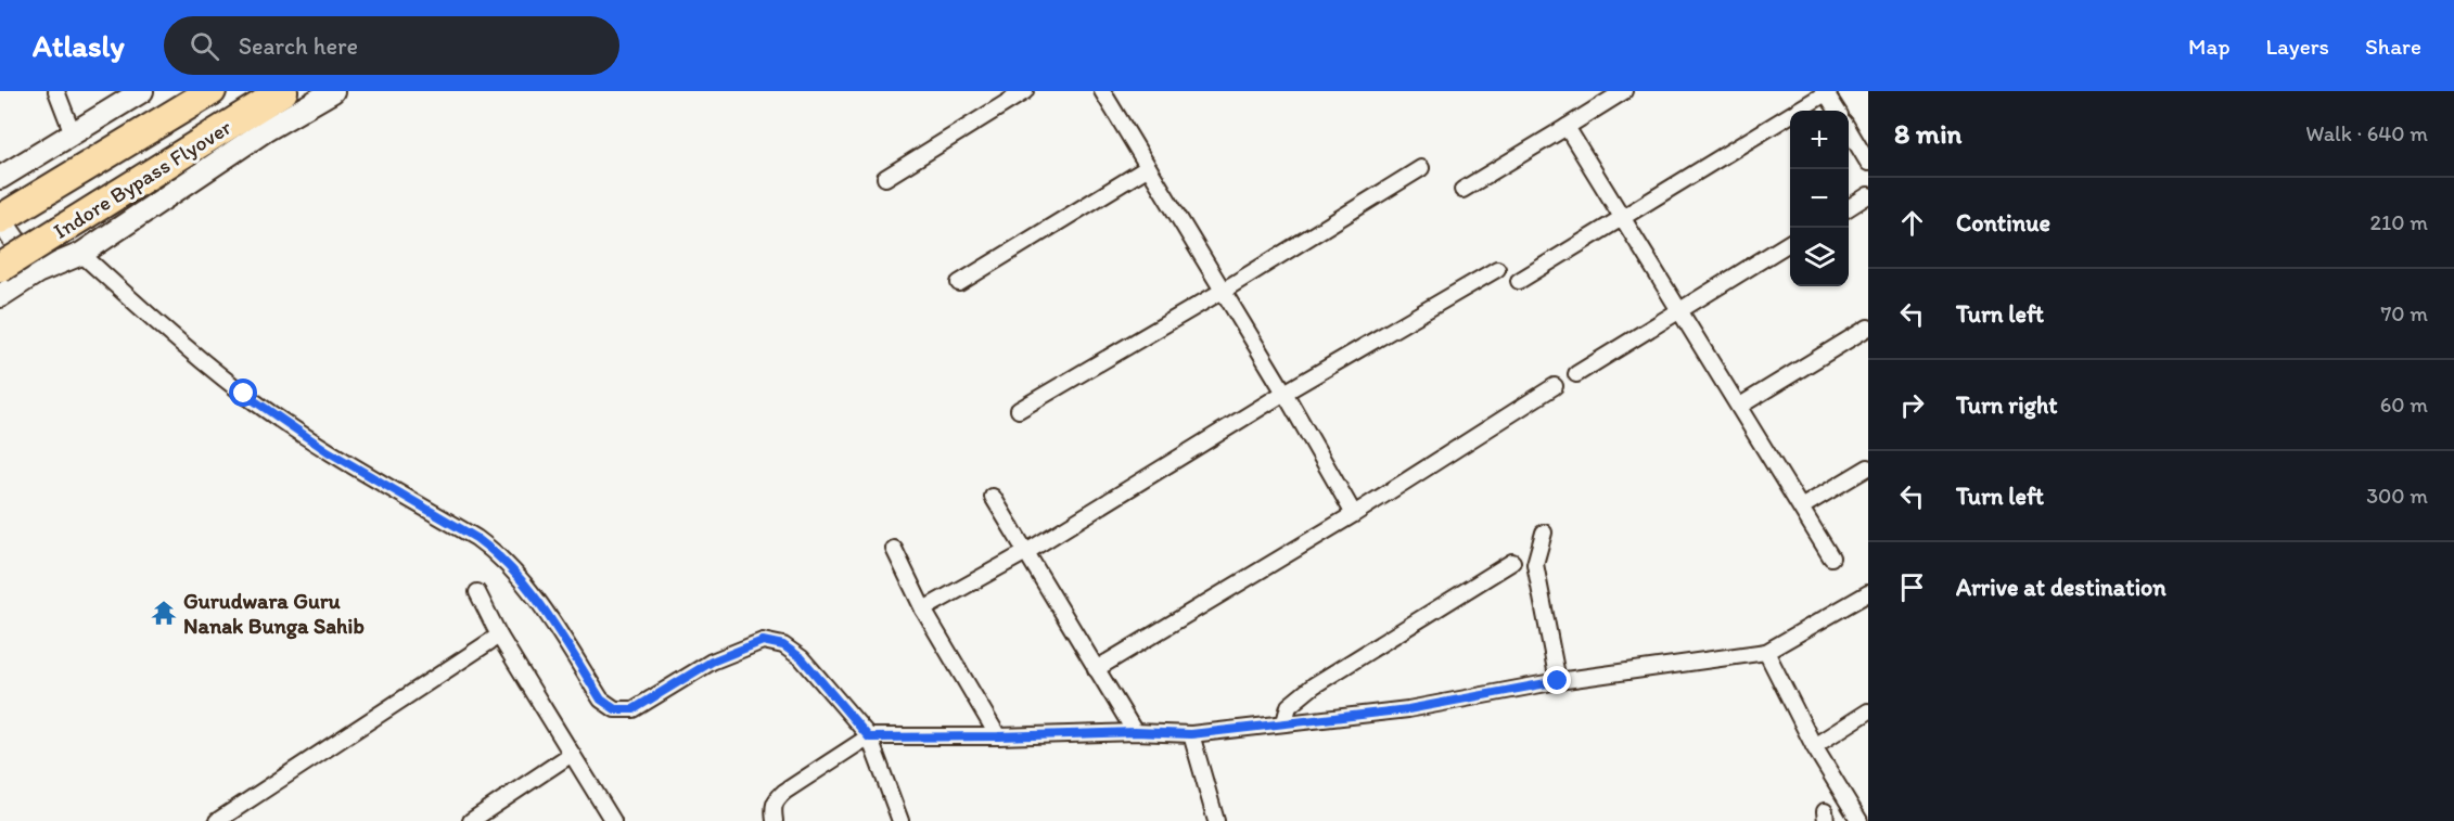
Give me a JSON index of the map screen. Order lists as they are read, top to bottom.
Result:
{
  "streets": {
    "highway": ["Indore Bypass Flyover"]
  },
  "places": {
    "temple": ["Gurudwara Guru Nanak Bunga Sahib"]
  },
  "page": {
    "header": "Atlasly",
    "search": "Search here",
    "nav": ["Map", "Layers", "Share"],
    "heading": ["8 min", "Walk · 640 m"],
    "map_buttons": ["+", "−"],
    "list": [
      ["Continue", "210 m"],
      ["Turn left", "70 m"],
      ["Turn right", "60 m"],
      ["Turn left", "300 m"],
      "Arrive at destination"
    ]
  }
}
